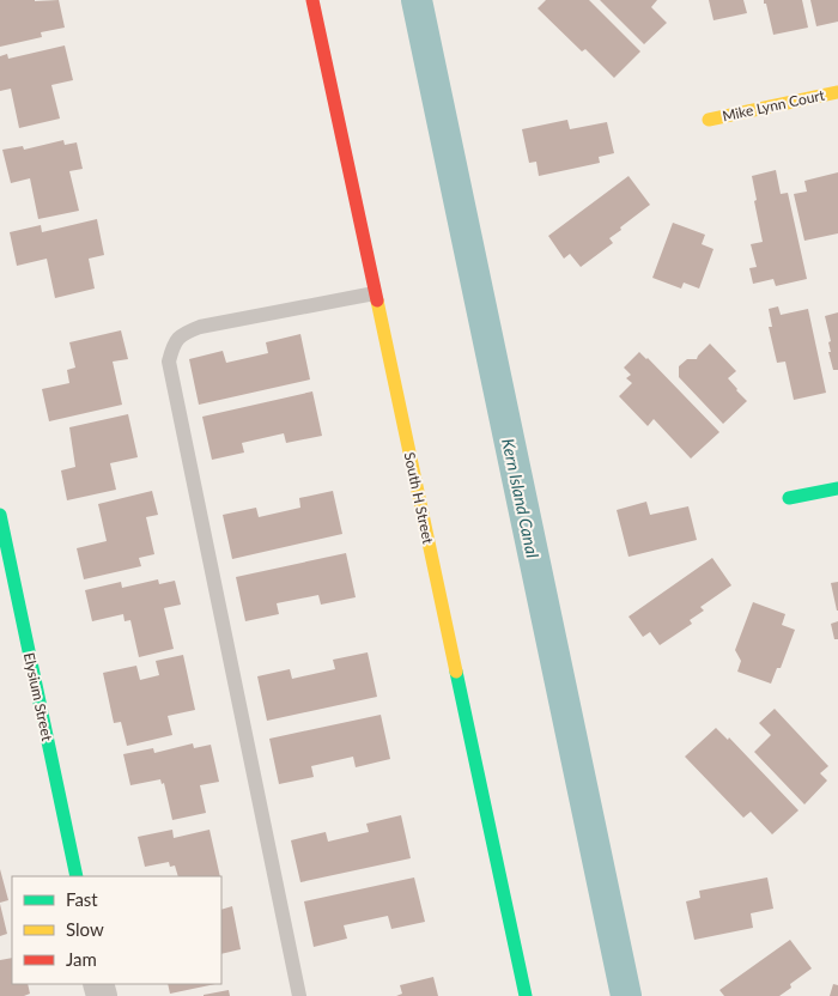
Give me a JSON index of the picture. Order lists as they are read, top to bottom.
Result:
{
  "streets": {
    "street": ["Mike Lynn Court", "South H Street", "Elysium Street"]
  },
  "water": ["Kern Island Canal"],
  "legend": ["Fast", "Slow", "Jam"]
}
